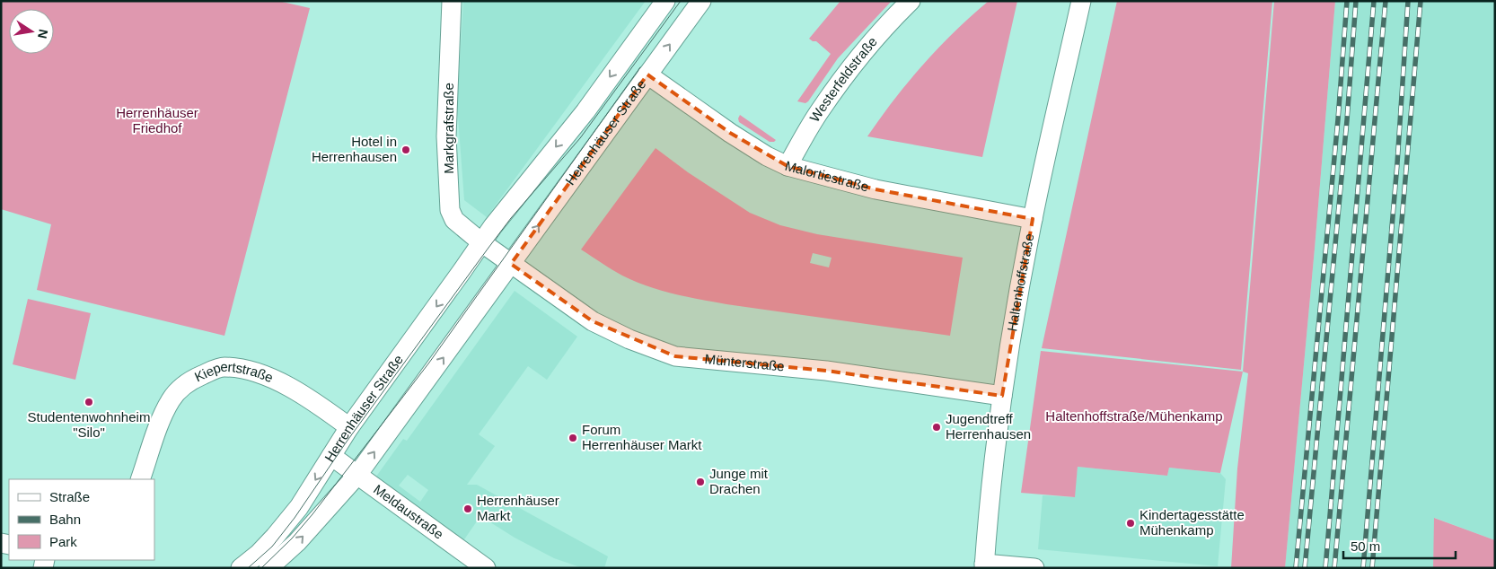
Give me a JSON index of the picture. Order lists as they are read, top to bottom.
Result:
{
  "streets": {
    "street": [
      "Westerfeldstraße",
      "Markgrafstraße",
      "Herrenhäuser Straße",
      "Malortiestraße",
      "Haltenhoffstraße",
      "Münterstraße",
      "Kiepertstraße",
      "Meldaustraße"
    ]
  },
  "crossings": [
    ["Westerfeldstraße", "Malortiestraße"],
    ["Markgrafstraße", "Herrenhäuser Straße"],
    ["Herrenhäuser Straße", "Malortiestraße"],
    ["Herrenhäuser Straße", "Münterstraße"],
    ["Herrenhäuser Straße", "Kiepertstraße"],
    ["Herrenhäuser Straße", "Meldaustraße"],
    ["Malortiestraße", "Haltenhoffstraße"],
    ["Haltenhoffstraße", "Münterstraße"]
  ],
  "parks": ["Herrenhäuser Friedhof", "Haltenhoffstraße/Mühenkamp"],
  "places": [
    "Hotel in Herrenhausen",
    "Studentenwohnheim \"Silo\"",
    "Jugendtreff Herrenhausen",
    "Forum Herrenhäuser Markt",
    "Junge mit Drachen",
    "Herrenhäuser Markt",
    "Kindertagesstätte Mühenkamp"
  ],
  "legend": ["Straße", "Bahn", "Park"],
  "scale_bar": "50 m",
  "north": "right"
}
